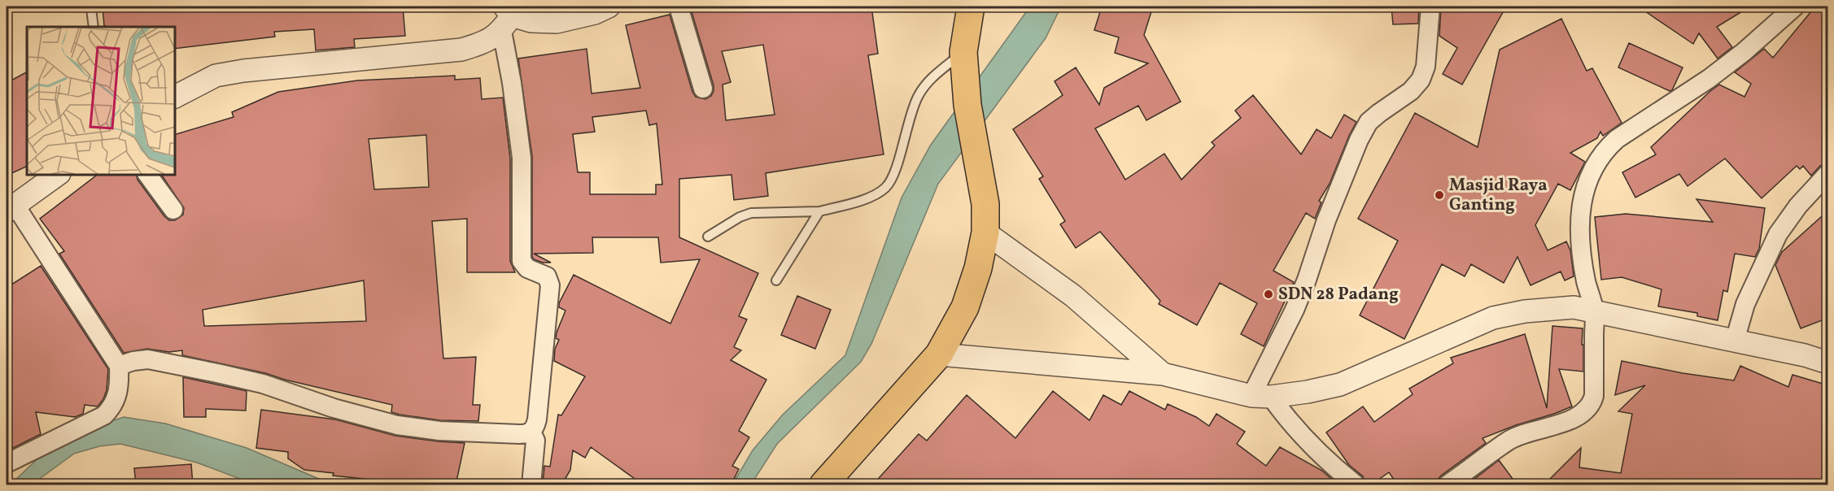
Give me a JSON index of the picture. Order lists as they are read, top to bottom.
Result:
{
  "places": ["Masjid Raya Ganting", "SDN 28 Padang"]
}
